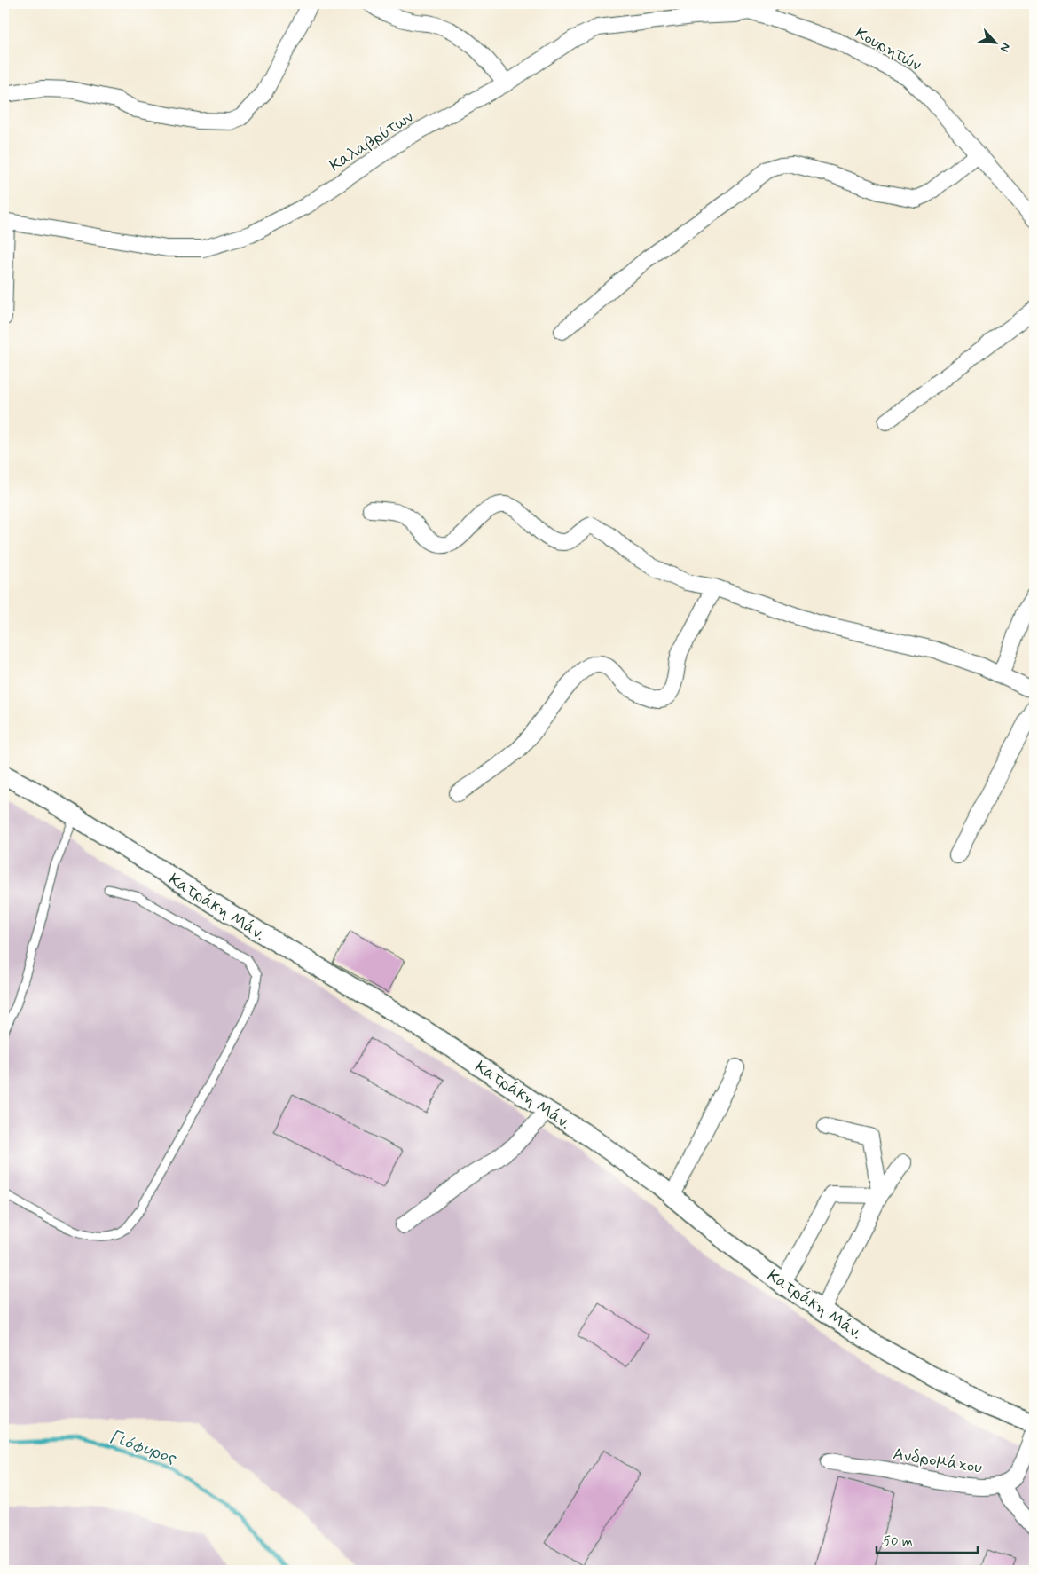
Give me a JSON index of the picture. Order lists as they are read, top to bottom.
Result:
{
  "streets": {
    "street": [
      "Κουρητών",
      "Καλαβρύτων",
      "Κατράκη Μάν.",
      "Ανδρομάχου"
    ]
  },
  "crossings": [
    ["Κουρητών", "Καλαβρύτων"]
  ],
  "water": ["Γιόφυρος"],
  "scale_bar": "50 m",
  "north": "bottom right"
}
